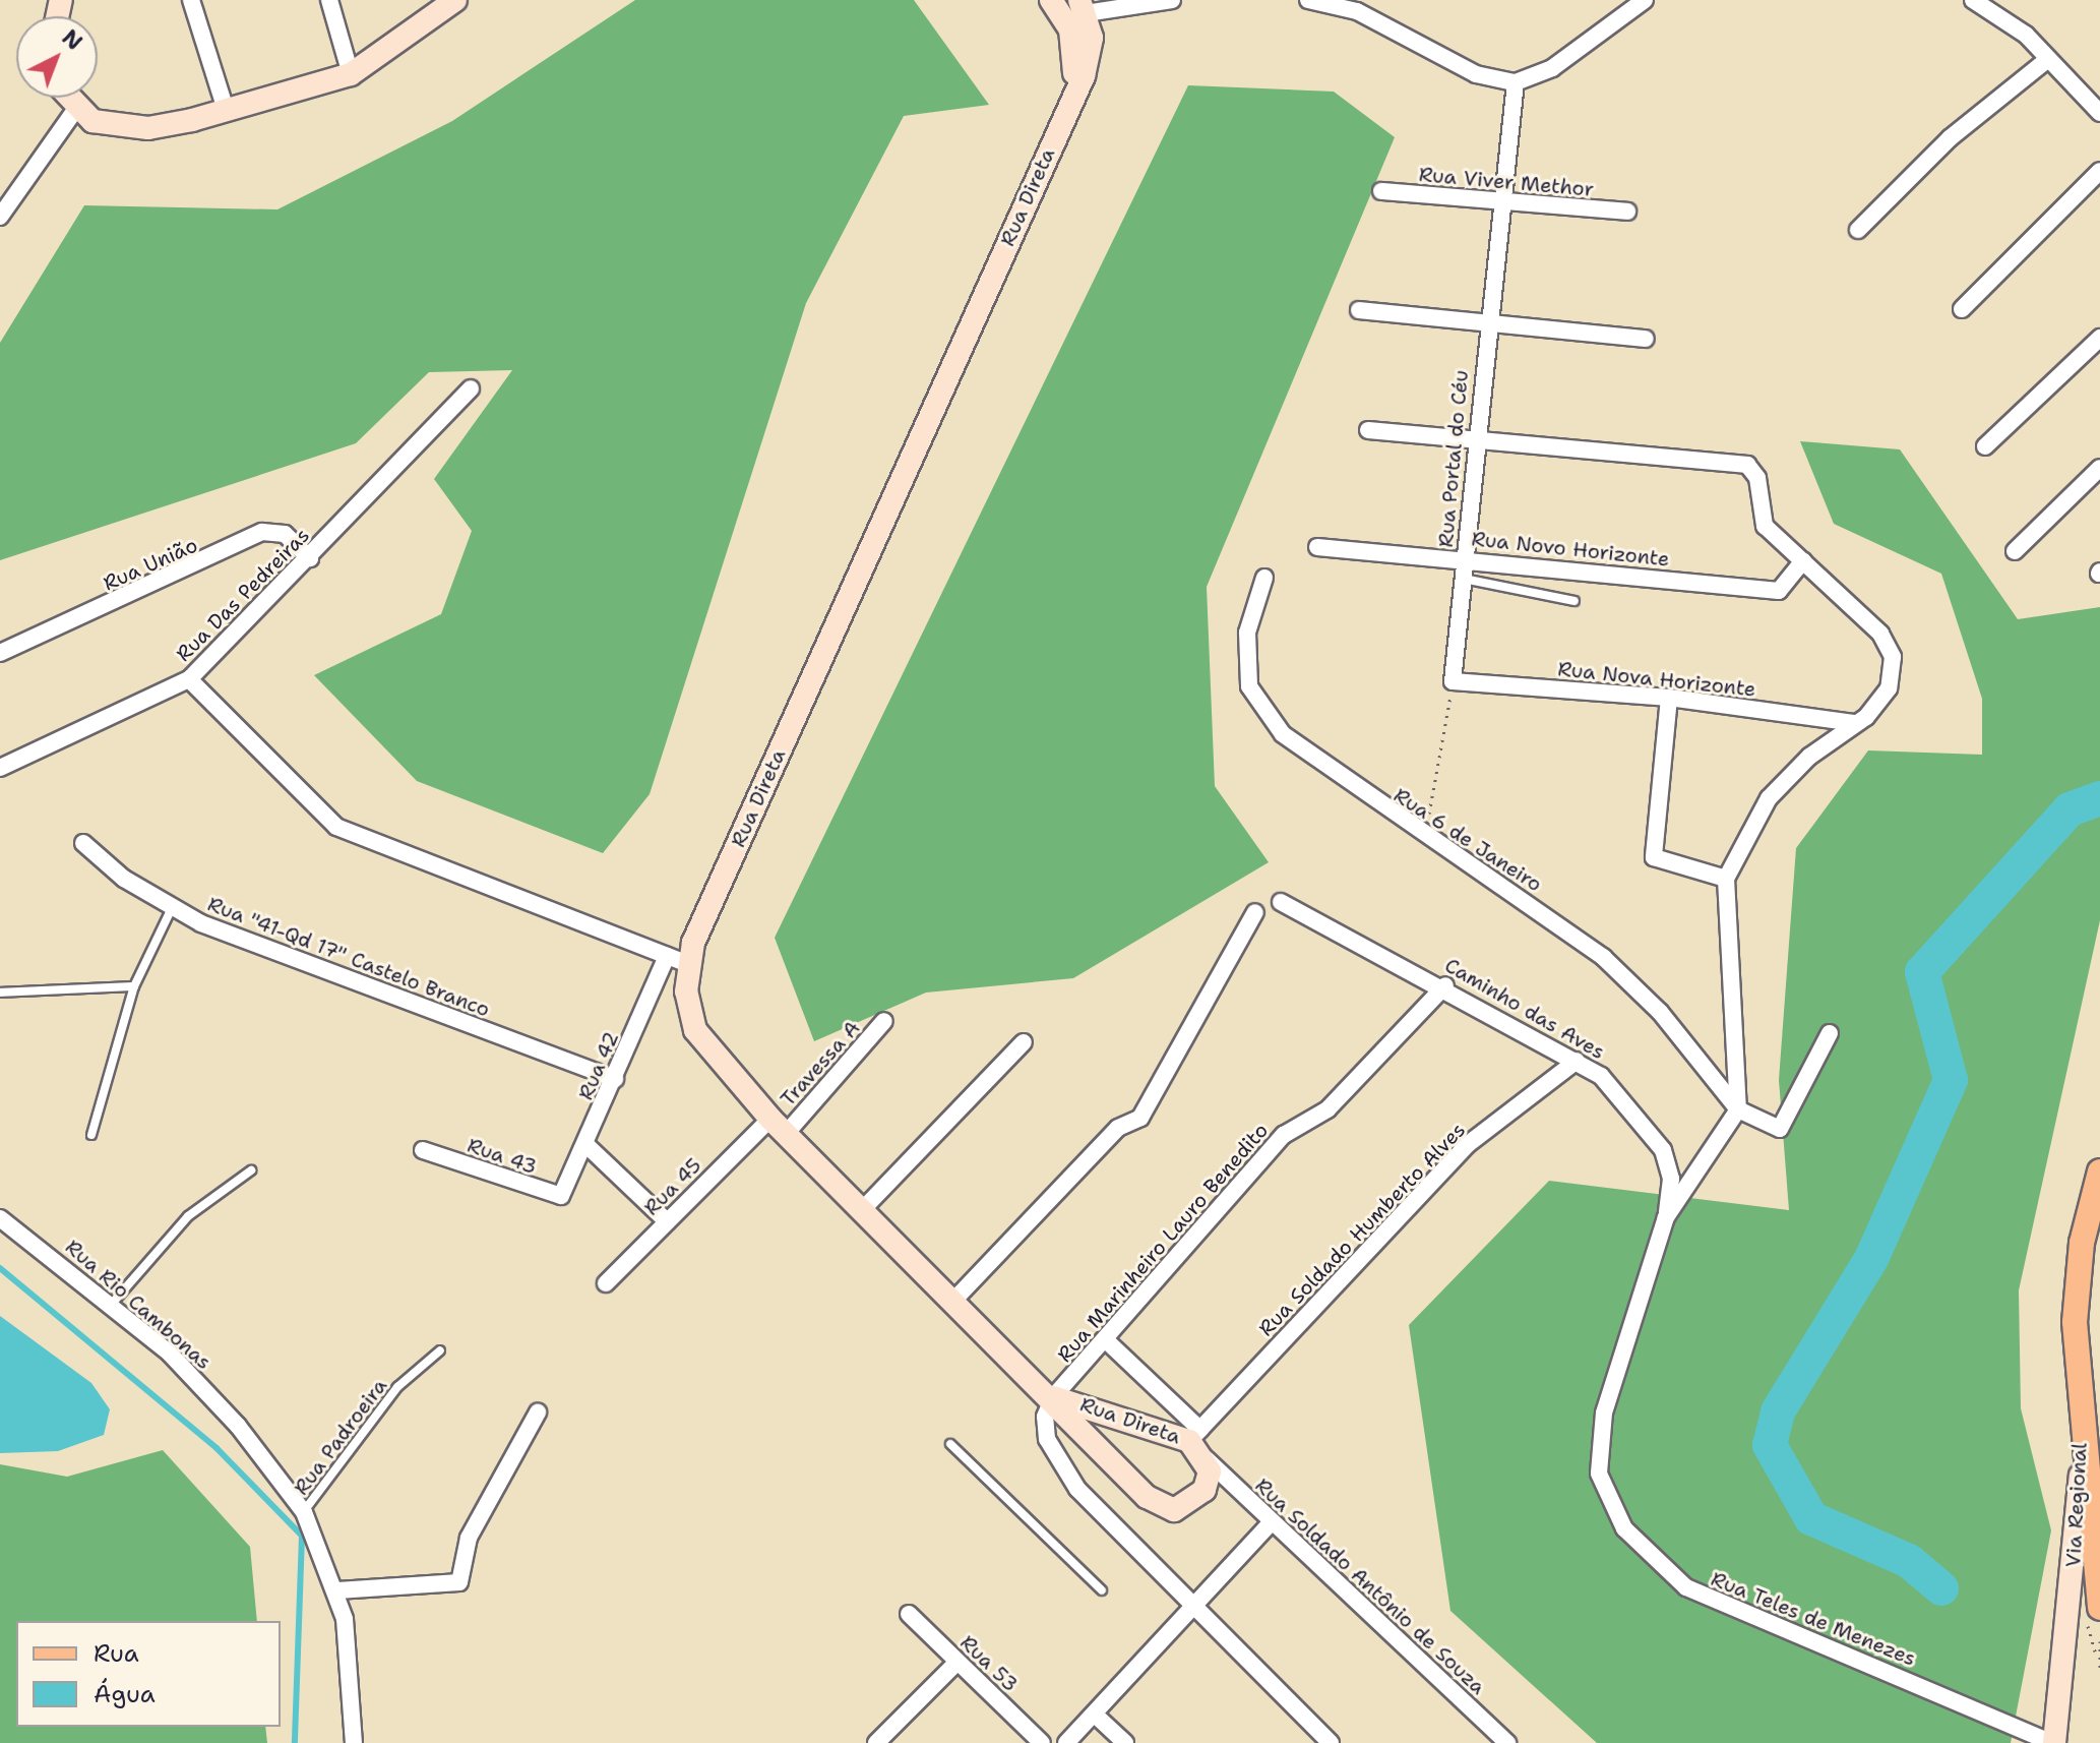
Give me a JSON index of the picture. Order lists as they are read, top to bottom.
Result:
{
  "streets": {
    "main road": ["Via Regional"],
    "street": [
      "Rua Viver Methor",
      "Rua Direta",
      "Rua Portal do Céu",
      "Rua Novo Horizonte",
      "Rua União",
      "Rua Das Pedreiras",
      "Rua Nova Horizonte",
      "Rua 6 de Janeiro",
      "Rua \"41-Qd 17\" Castelo Branco",
      "Caminho das Aves",
      "Travessa A",
      "Rua 42",
      "Rua 43",
      "Rua 45",
      "Rua Soldado Humberto Alves",
      "Rua Marinheiro Lauro Benedito",
      "Rua Rio Cambonas",
      "Rua Soldado Antônio de Souza",
      "Rua Teles de Menezes",
      "Rua 53"
    ],
    "lane": ["Rua Padroeira"]
  },
  "crossings": [
    ["Rua Viver Methor", "Rua Portal do Céu"],
    ["Rua Direta", "Travessa A"],
    ["Rua Direta", "Rua 42"],
    ["Rua Direta", "Rua 45"],
    ["Rua Direta", "Rua Soldado Humberto Alves"],
    ["Rua Direta", "Rua Marinheiro Lauro Benedito"],
    ["Rua Direta", "Rua Soldado Antônio de Souza"],
    ["Rua Portal do Céu", "Rua Novo Horizonte"],
    ["Rua Portal do Céu", "Rua Nova Horizonte"],
    ["Rua União", "Rua Das Pedreiras"],
    ["Rua 6 de Janeiro", "Rua Teles de Menezes"],
    ["Rua \"41-Qd 17\" Castelo Branco", "Rua 42"],
    ["Caminho das Aves", "Rua Soldado Humberto Alves"],
    ["Caminho das Aves", "Rua Marinheiro Lauro Benedito"],
    ["Caminho das Aves", "Rua Teles de Menezes"],
    ["Travessa A", "Rua 45"],
    ["Rua 42", "Rua 43"],
    ["Rua Soldado Humberto Alves", "Rua Soldado Antônio de Souza"],
    ["Rua Marinheiro Lauro Benedito", "Rua Soldado Antônio de Souza"],
    ["Rua Rio Cambonas", "Rua Padroeira"],
    ["Via Regional", "Rua Teles de Menezes"]
  ],
  "legend": ["Rua", "Água"],
  "north": "top right"
}
